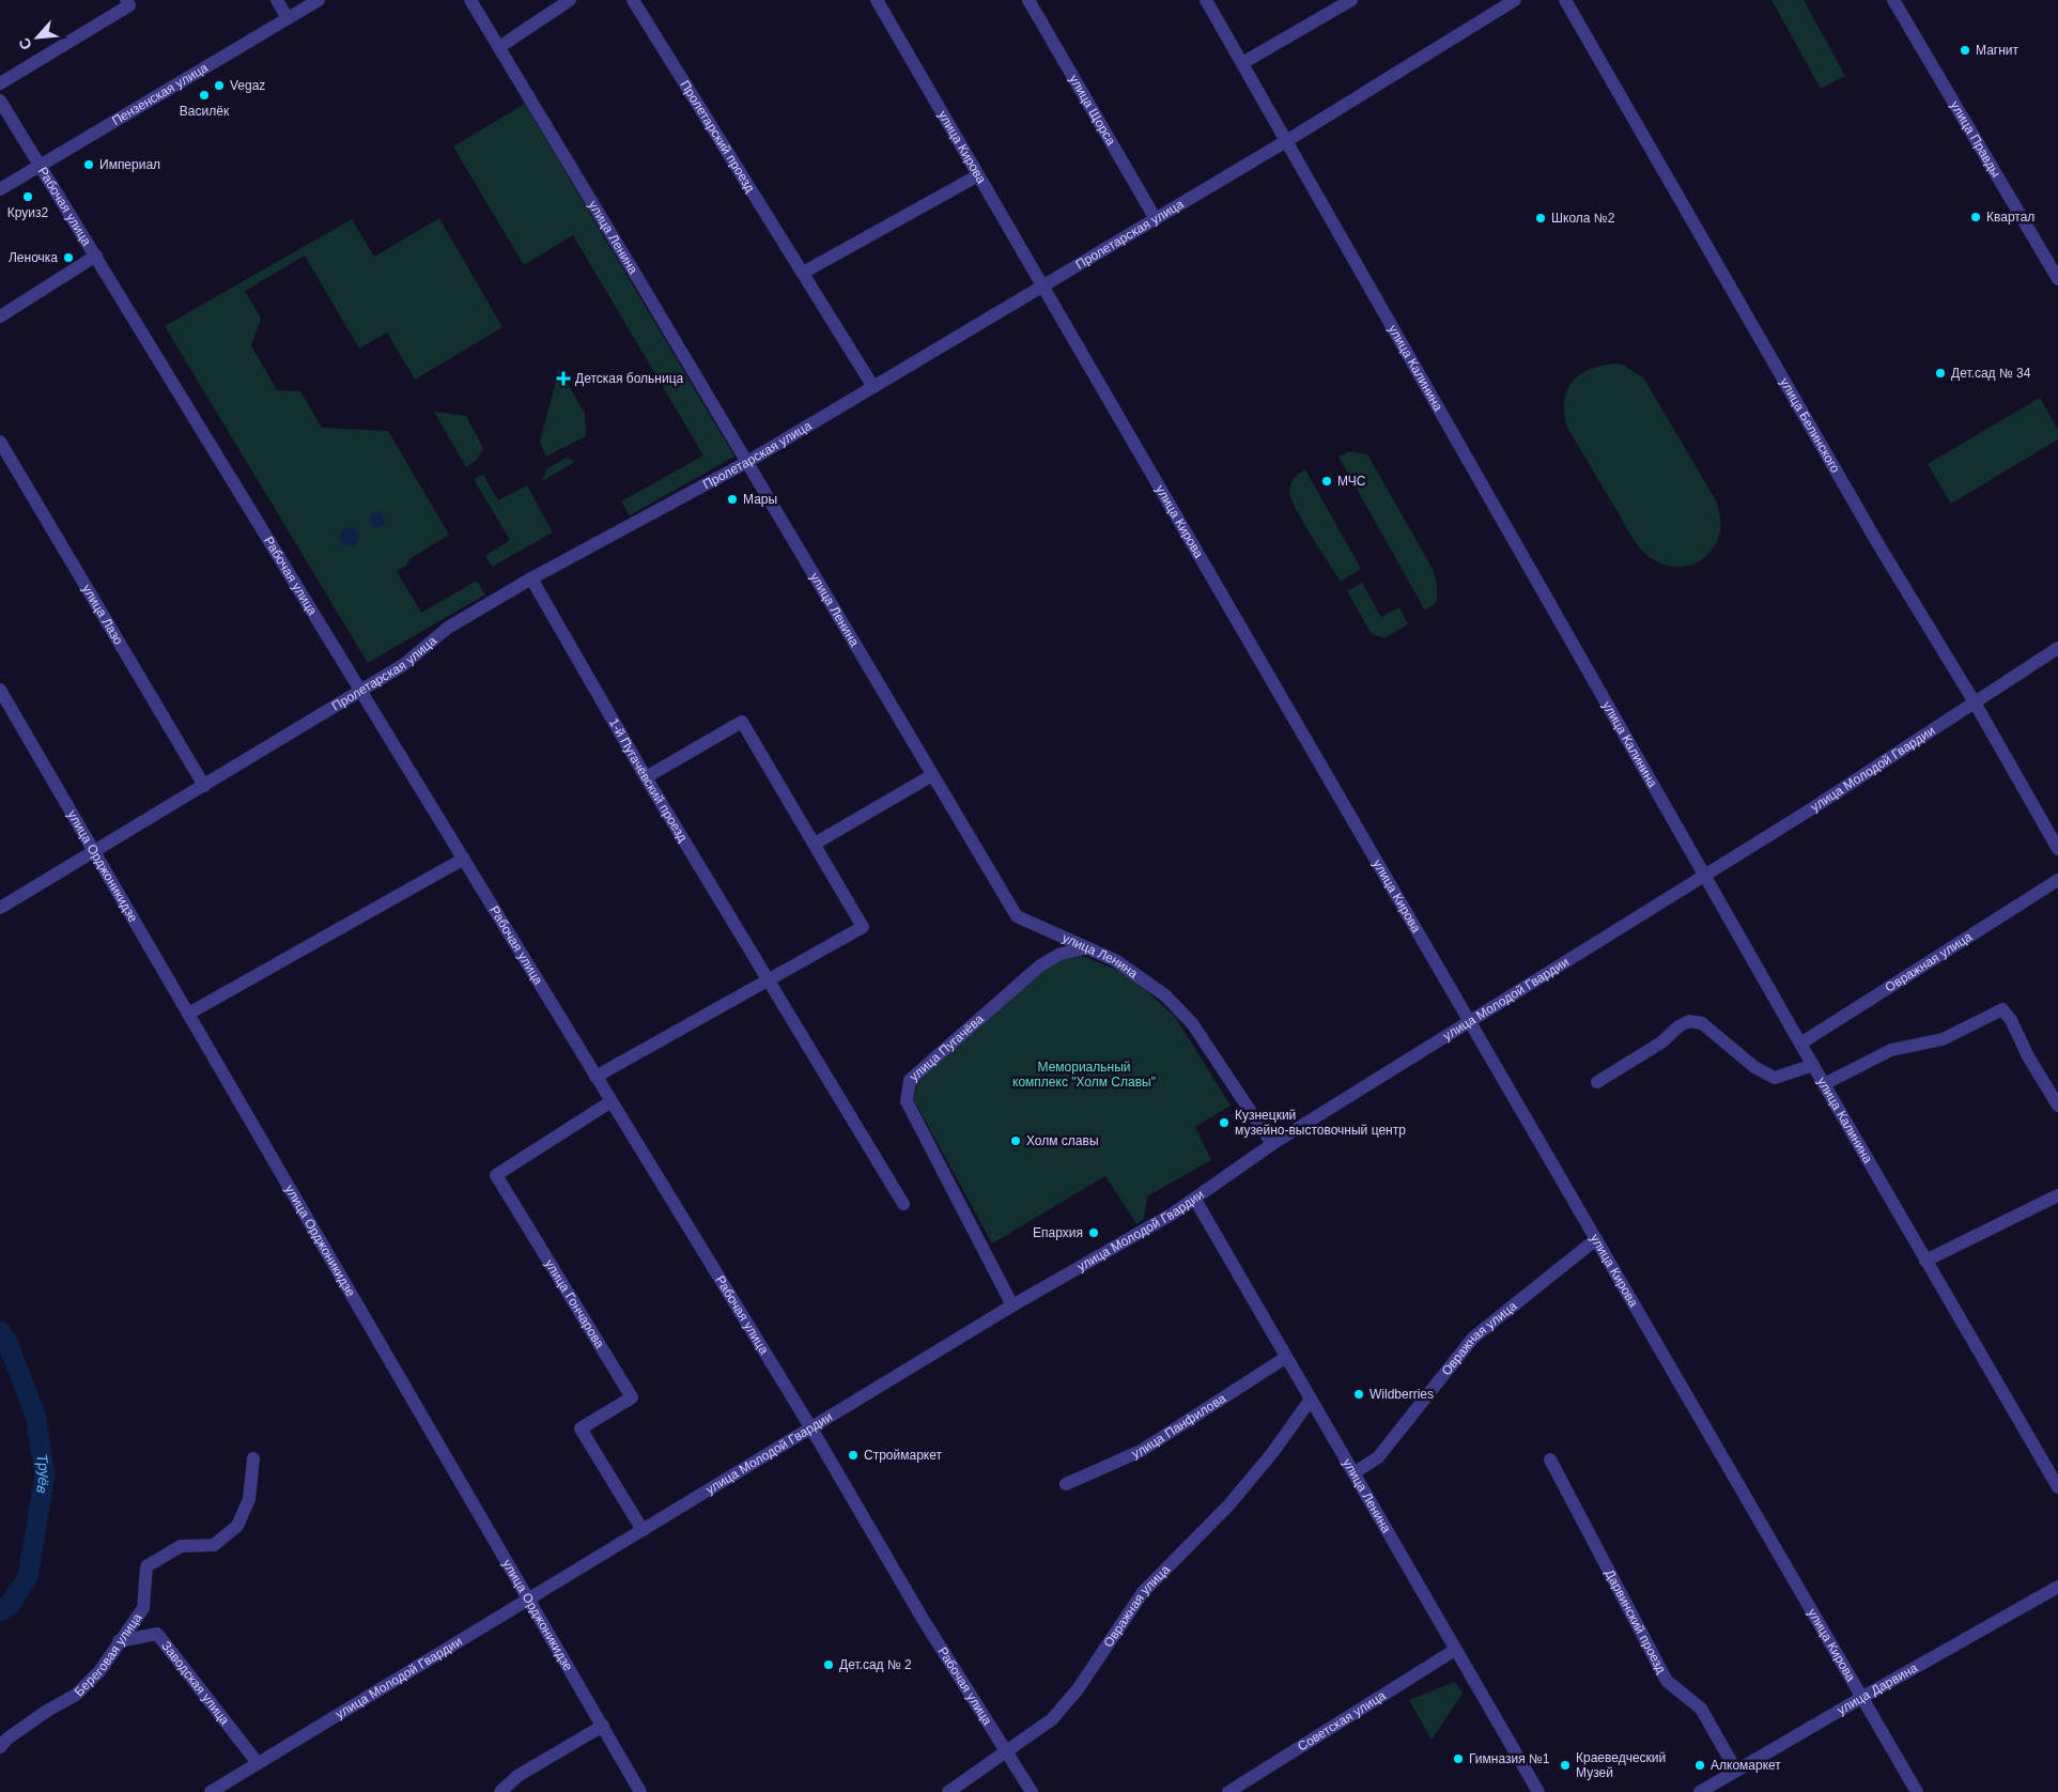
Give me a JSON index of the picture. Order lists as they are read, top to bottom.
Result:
{
  "streets": {
    "street": [
      "Пензенская улица",
      "улица Щорса",
      "Пролетарский проезд",
      "улица Правды",
      "улица Кирова",
      "Рабочая улица",
      "Пролетарская улица",
      "улица Ленина",
      "улица Калинина",
      "улица Белинского",
      "улица Лазо",
      "улица Молодой Гвардии",
      "1-й Пугачёвский проезд",
      "улица Орджоникидзе",
      "Овражная улица",
      "улица Пугачёва",
      "улица Гончарова",
      "улица Панфилова",
      "Дарвинский проезд",
      "Береговая улица",
      "Заводская улица",
      "улица Дарвина",
      "Советская улица"
    ]
  },
  "crossings": [
    ["Пензенская улица", "Рабочая улица"],
    ["улица Щорса", "Пролетарская улица"],
    ["Пролетарский проезд", "Пролетарская улица"],
    ["улица Кирова", "Пролетарская улица"],
    ["улица Кирова", "улица Молодой Гвардии"],
    ["улица Кирова", "Овражная улица"],
    ["улица Кирова", "улица Дарвина"],
    ["Рабочая улица", "Пролетарская улица"],
    ["Рабочая улица", "улица Молодой Гвардии"],
    ["Рабочая улица", "Овражная улица"],
    ["Рабочая улица", "улица Гончарова"],
    ["Пролетарская улица", "улица Ленина"],
    ["Пролетарская улица", "улица Калинина"],
    ["Пролетарская улица", "улица Лазо"],
    ["Пролетарская улица", "1-й Пугачёвский проезд"],
    ["Пролетарская улица", "улица Орджоникидзе"],
    ["улица Ленина", "улица Молодой Гвардии"],
    ["улица Ленина", "Овражная улица"],
    ["улица Ленина", "улица Пугачёва"],
    ["улица Ленина", "улица Панфилова"],
    ["улица Ленина", "Советская улица"],
    ["улица Калинина", "улица Молодой Гвардии"],
    ["улица Калинина", "Овражная улица"],
    ["улица Белинского", "улица Молодой Гвардии"],
    ["улица Молодой Гвардии", "улица Орджоникидзе"],
    ["улица Молодой Гвардии", "улица Пугачёва"],
    ["улица Молодой Гвардии", "улица Гончарова"],
    ["улица Молодой Гвардии", "Заводская улица"],
    ["Дарвинский проезд", "улица Дарвина"],
    ["Береговая улица", "Заводская улица"]
  ],
  "water": ["Труёв"],
  "parks": ["Мемориальный комплекс \"Холм Славы\""],
  "places": {
    "other": [
      "Магнит",
      "Vegaz",
      "Василёк",
      "Империал",
      "Круиз2",
      "Квартал",
      "Школа №2",
      "Леночка",
      "Дет.сад № 34",
      "МЧС",
      "Мары",
      "Кузнецкий музейно-выстовочный центр",
      "Холм славы",
      "Епархия",
      "Wildberries",
      "Строймаркет",
      "Дет.сад № 2",
      "Гимназия №1",
      "Краеведческий Музей",
      "Алкомаркет"
    ],
    "health": ["Детская больница"]
  },
  "north": "bottom left"
}
